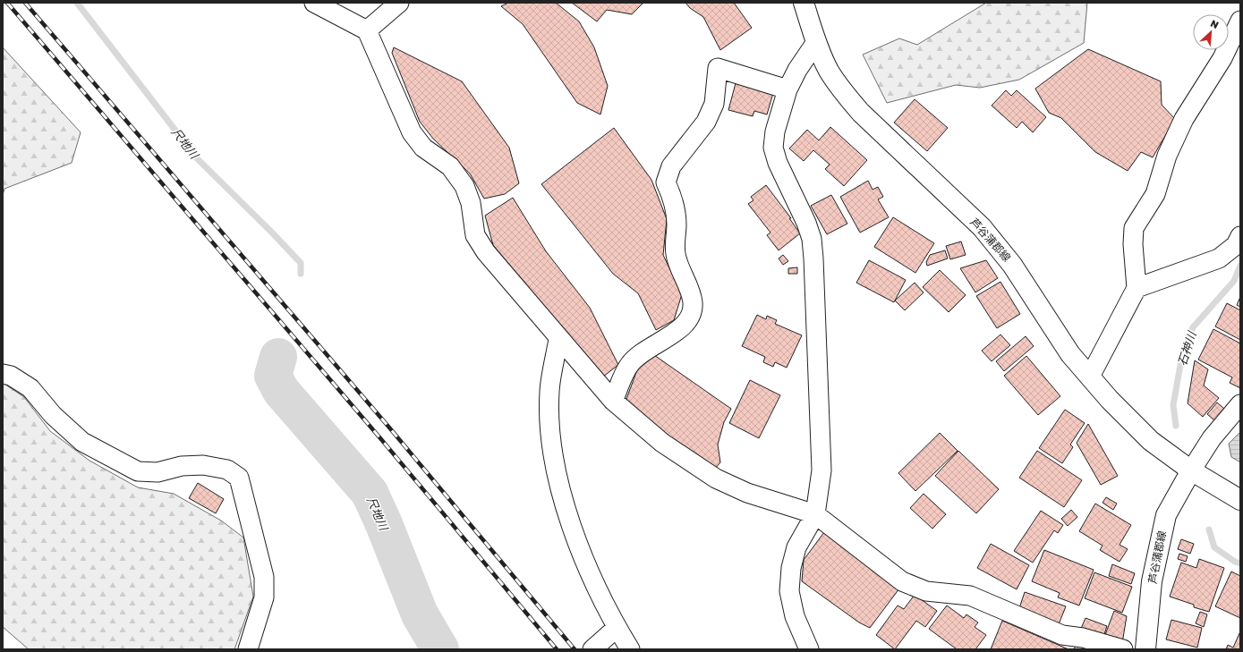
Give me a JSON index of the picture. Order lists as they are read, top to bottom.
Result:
{
  "streets": {
    "main road": ["芦谷蒲郡線"]
  },
  "water": ["尺地川", "石神川"],
  "north": "top right"
}
